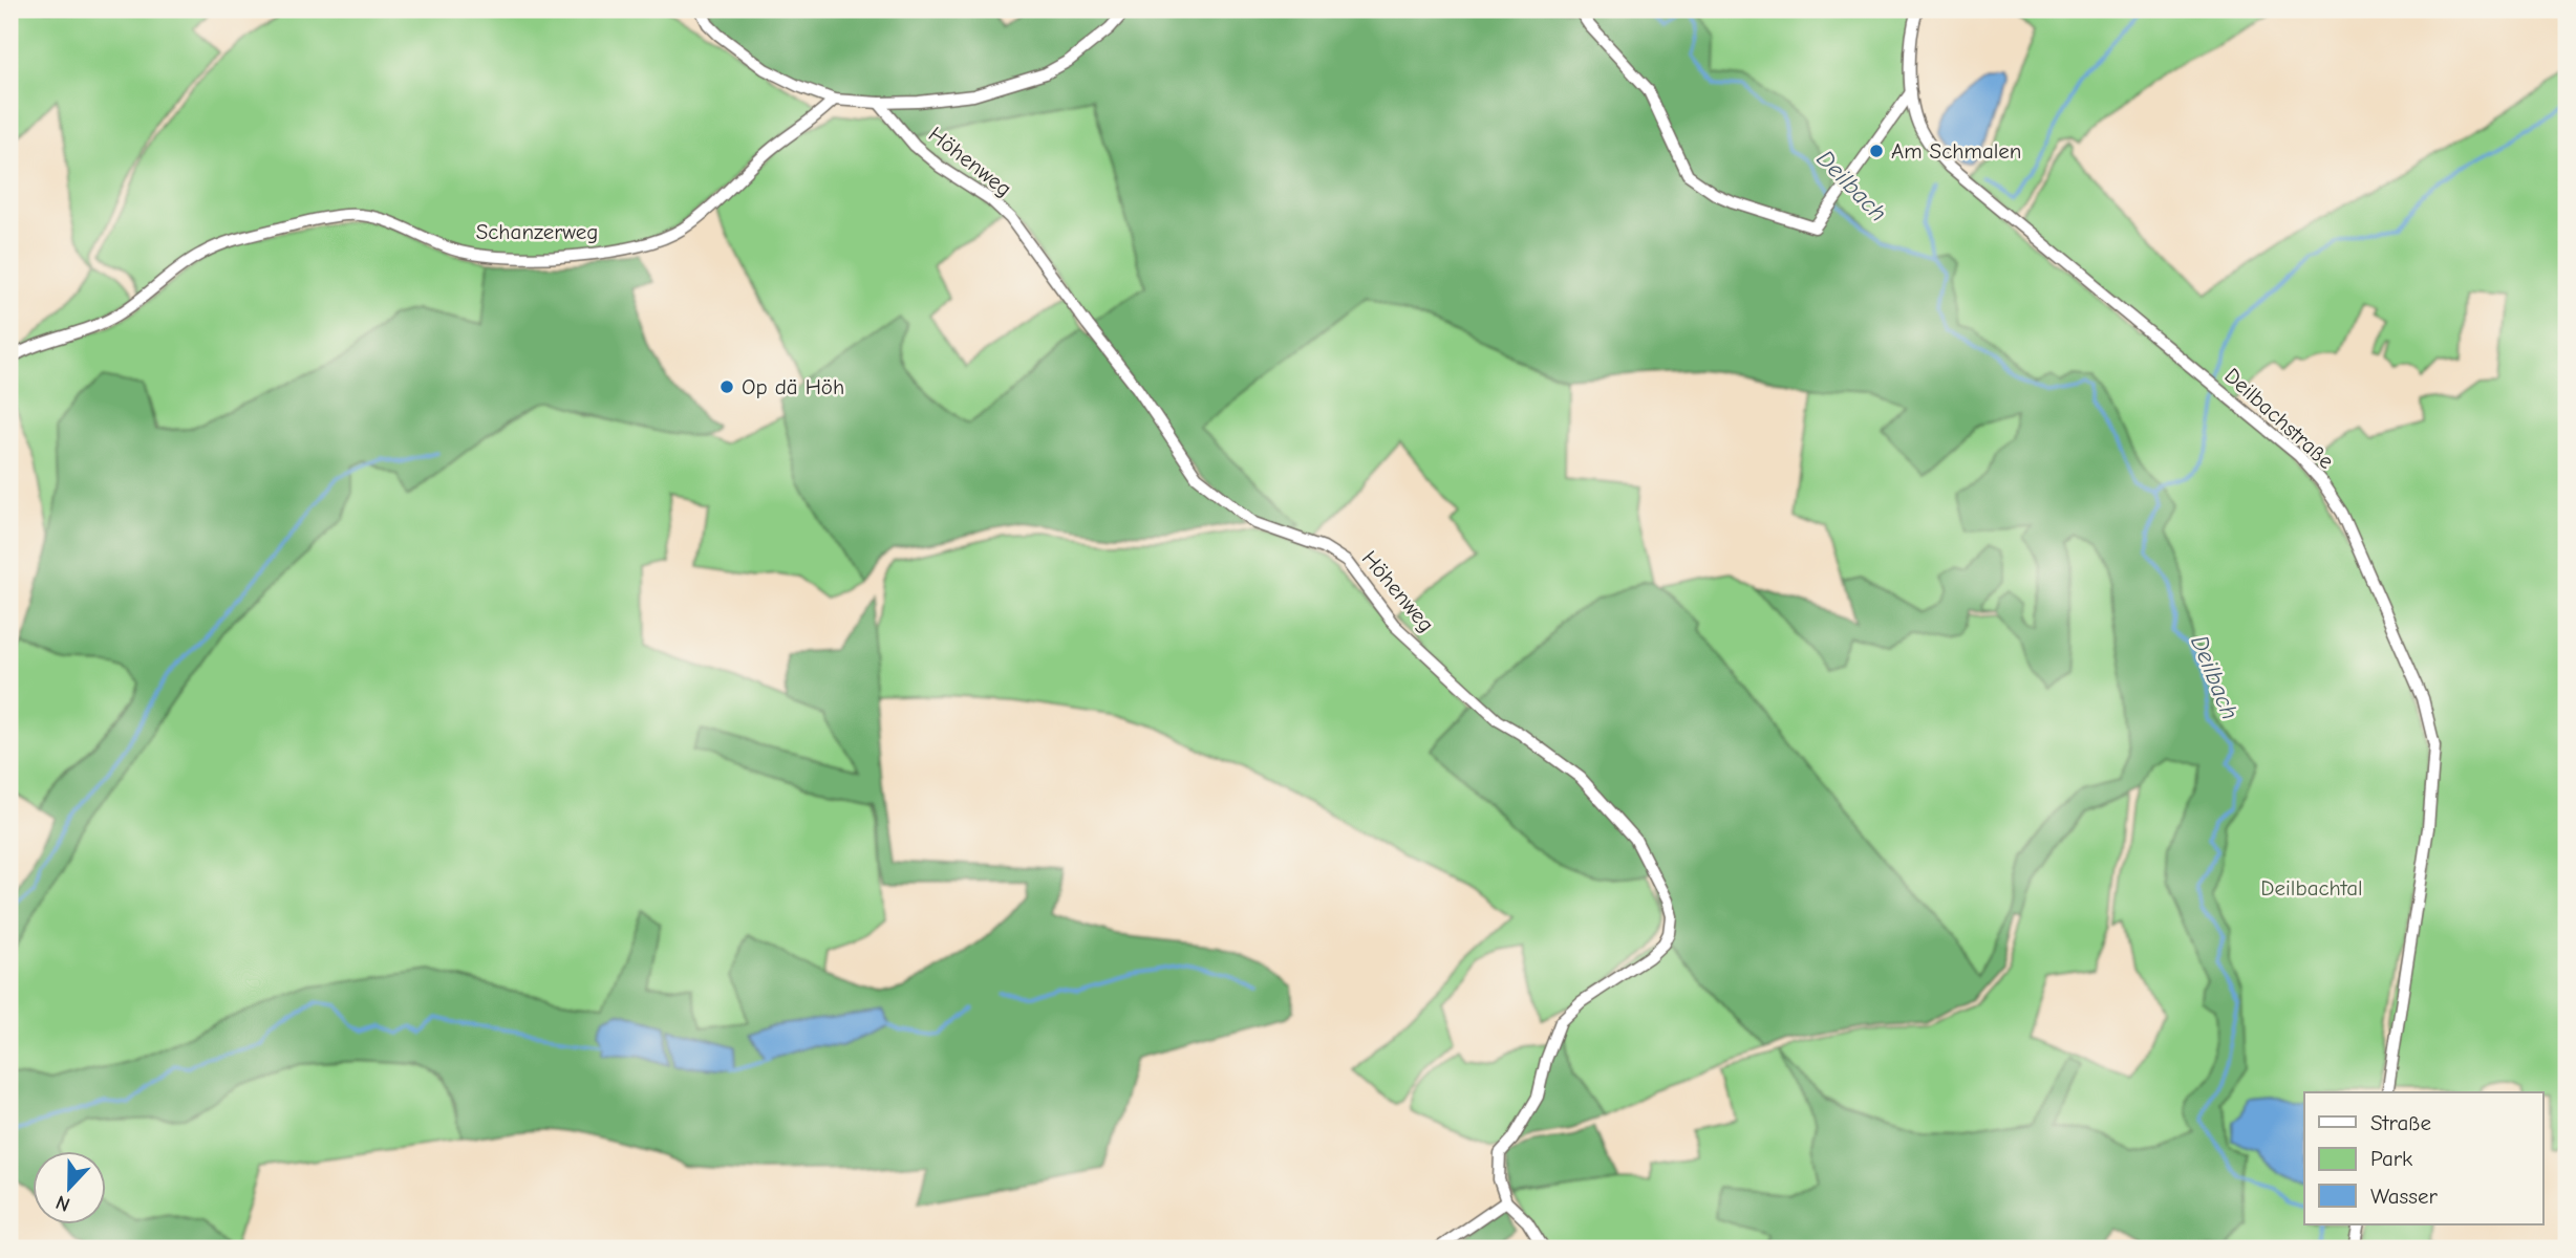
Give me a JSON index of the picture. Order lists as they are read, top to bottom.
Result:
{
  "streets": {
    "street": ["Höhenweg", "Schanzerweg", "Deilbachstraße"]
  },
  "water": ["Deilbach"],
  "parks": ["Deilbachtal"],
  "places": ["Am Schmalen", "Op dä Höh"],
  "legend": ["Straße", "Park", "Wasser"],
  "north": "bottom"
}
